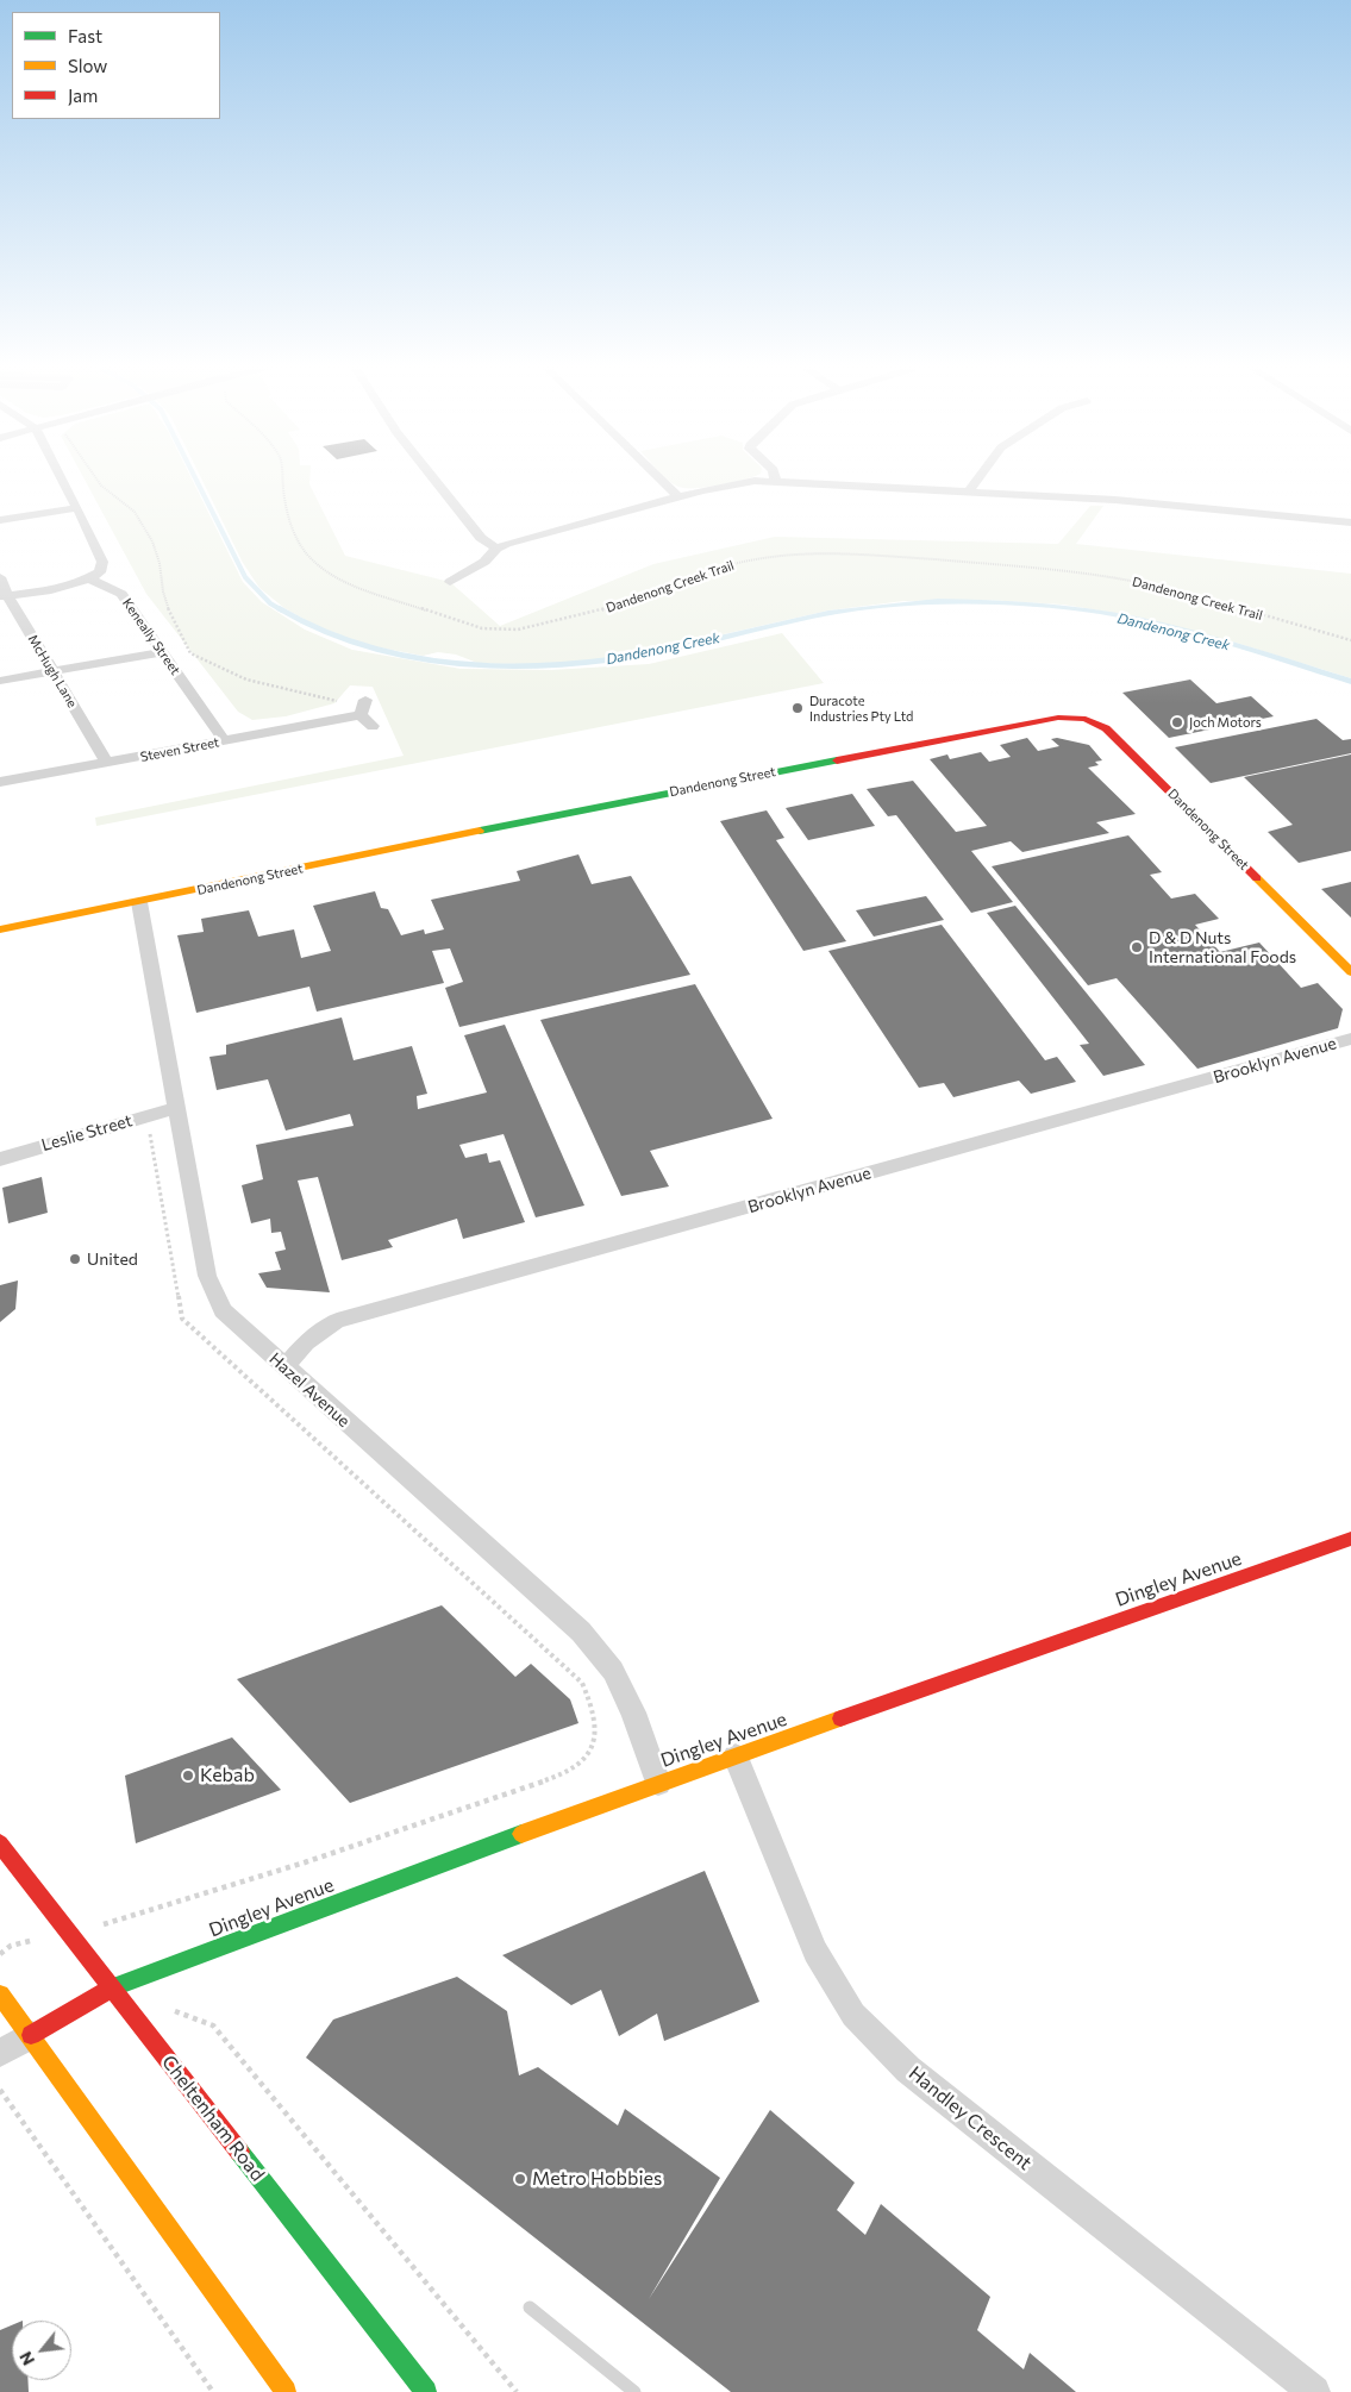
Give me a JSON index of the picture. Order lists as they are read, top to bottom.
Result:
{
  "streets": {
    "street": [
      "Keneally Street",
      "McHugh Lane",
      "Steven Street",
      "Dandenong Street",
      "Brooklyn Avenue",
      "Leslie Street",
      "Hazel Avenue",
      "Dingley Avenue",
      "Cheltenham Road",
      "Handley Crescent"
    ],
    "path": ["Dandenong Creek Trail"]
  },
  "crossings": [
    ["Keneally Street", "Steven Street"],
    ["McHugh Lane", "Steven Street"],
    ["Dandenong Street", "Hazel Avenue"],
    ["Brooklyn Avenue", "Hazel Avenue"],
    ["Leslie Street", "Hazel Avenue"],
    ["Hazel Avenue", "Dingley Avenue"],
    ["Dingley Avenue", "Cheltenham Road"],
    ["Dingley Avenue", "Handley Crescent"]
  ],
  "water": ["Dandenong Creek"],
  "places": [
    "Duracote Industries Pty Ltd",
    "Joch Motors",
    "D & D Nuts International Foods",
    "United",
    "Kebab",
    "Metro Hobbies"
  ],
  "legend": ["Fast", "Slow", "Jam"],
  "north": "bottom left"
}
